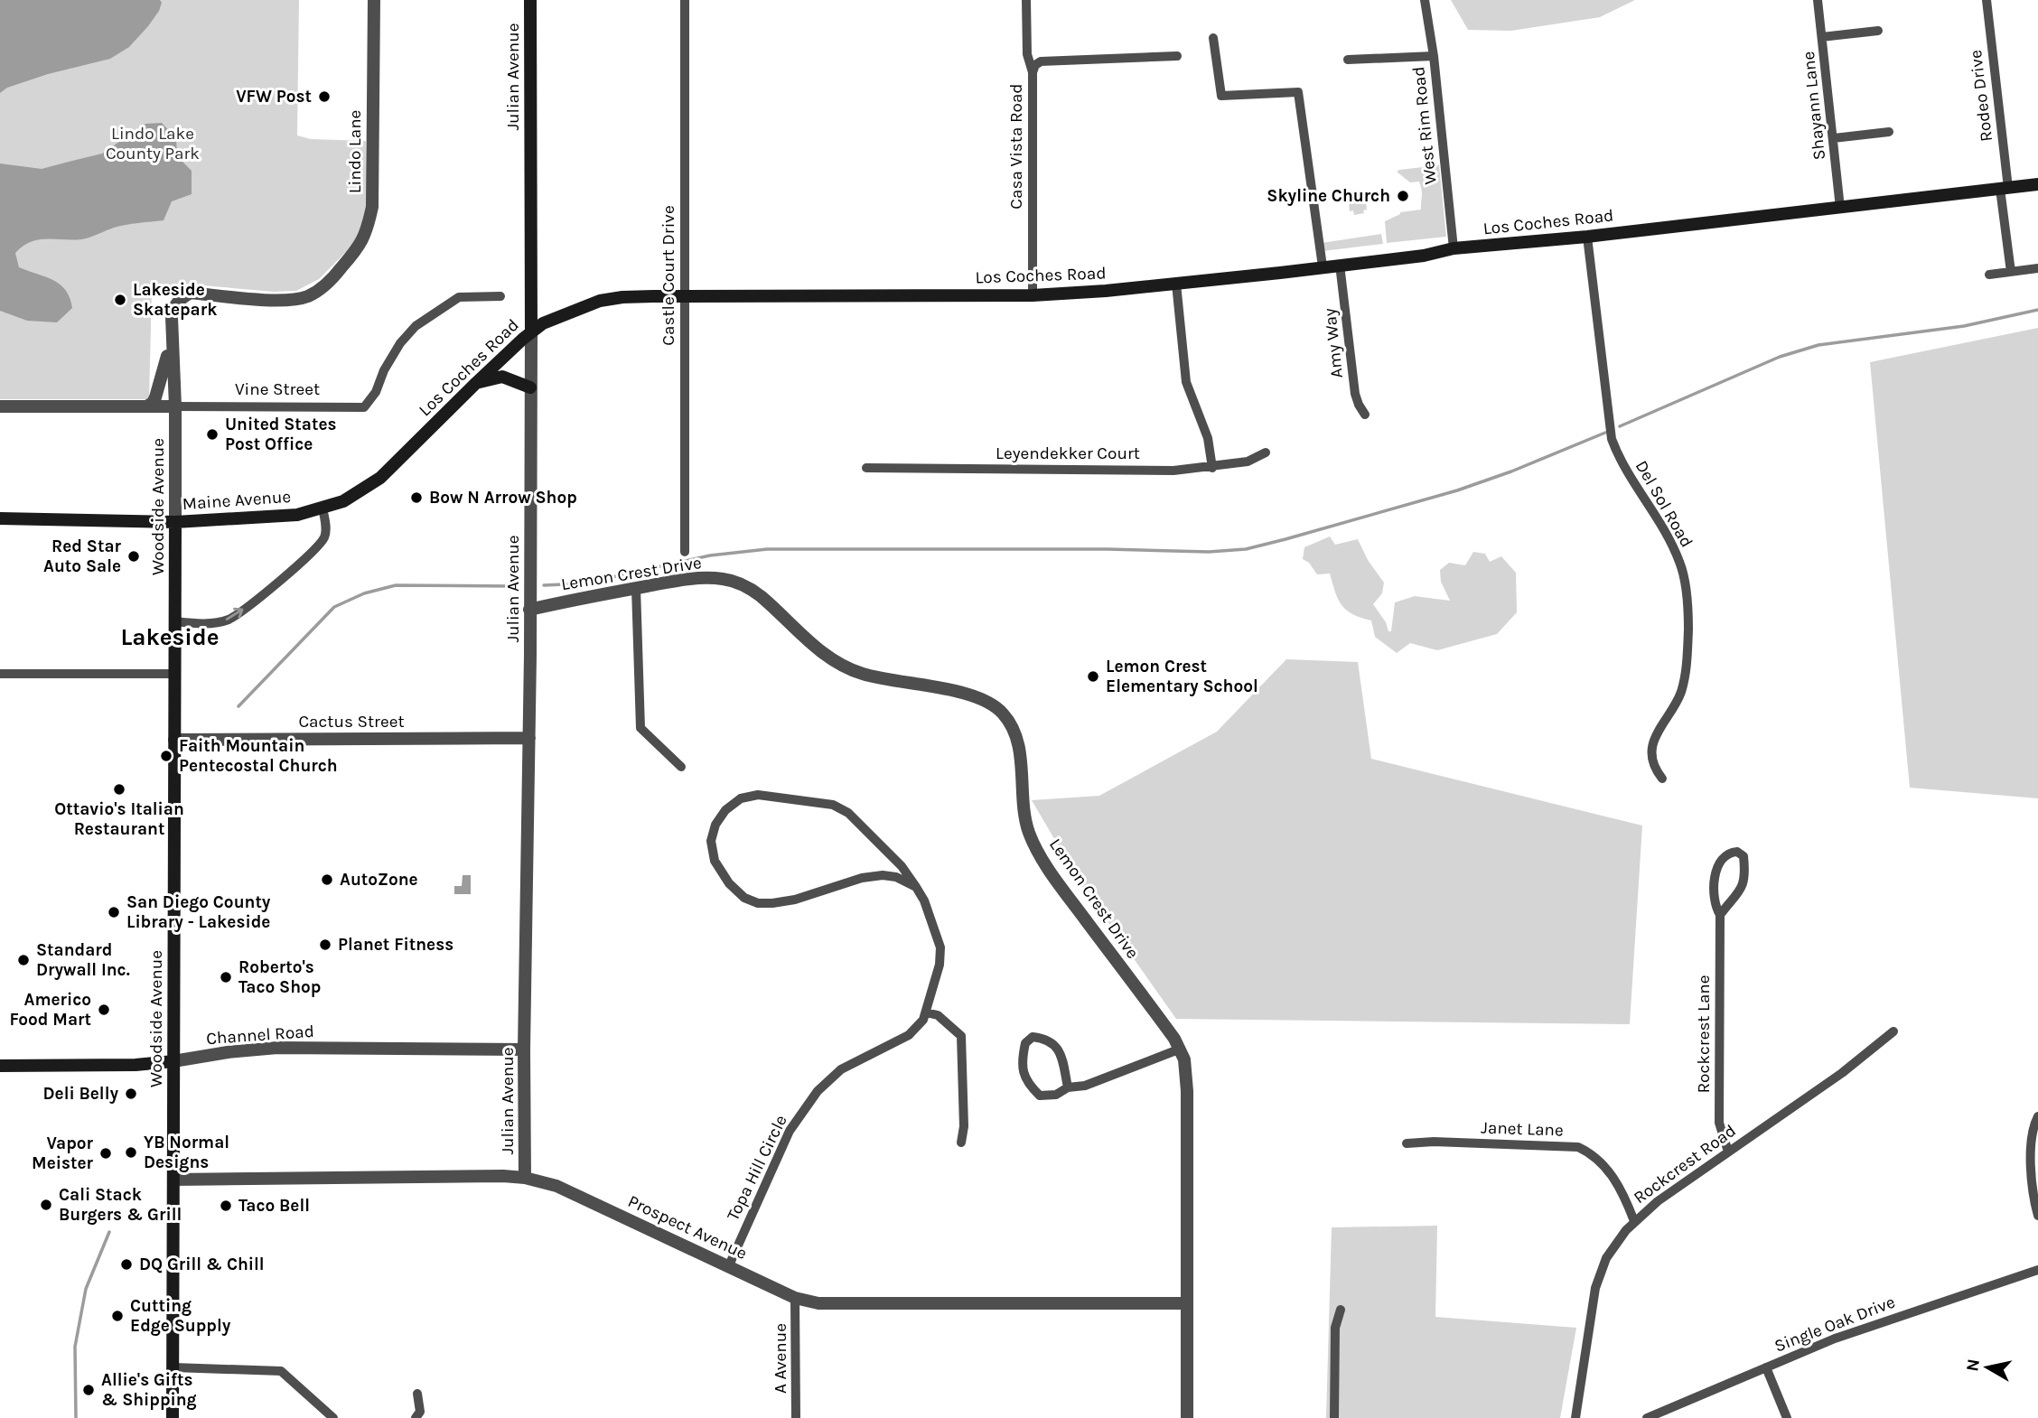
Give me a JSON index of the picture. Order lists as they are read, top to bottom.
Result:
{
  "streets": {
    "main road": [
      "Julian Avenue",
      "Los Coches Road",
      "Maine Avenue",
      "Woodside Avenue",
      "Channel Road"
    ],
    "street": [
      "Rodeo Drive",
      "Shayann Lane",
      "West Rim Road",
      "Casa Vista Road",
      "Lindo Lane",
      "Castle Court Drive",
      "Amy Way",
      "Vine Street",
      "Leyendekker Court",
      "Del Sol Road",
      "Lemon Crest Drive",
      "Cactus Street",
      "Rockcrest Lane",
      "Janet Lane",
      "Rockcrest Road",
      "Topa Hill Circle",
      "Prospect Avenue",
      "Single Oak Drive",
      "A Avenue"
    ]
  },
  "crossings": [
    ["Julian Avenue", "Los Coches Road"],
    ["Julian Avenue", "Lemon Crest Drive"],
    ["Julian Avenue", "Cactus Street"],
    ["Julian Avenue", "Channel Road"],
    ["Julian Avenue", "Prospect Avenue"],
    ["Rodeo Drive", "Los Coches Road"],
    ["Shayann Lane", "Los Coches Road"],
    ["West Rim Road", "Los Coches Road"],
    ["Casa Vista Road", "Los Coches Road"],
    ["Lindo Lane", "Woodside Avenue"],
    ["Los Coches Road", "Castle Court Drive"],
    ["Los Coches Road", "Amy Way"],
    ["Los Coches Road", "Maine Avenue"],
    ["Los Coches Road", "Del Sol Road"],
    ["Vine Street", "Woodside Avenue"],
    ["Maine Avenue", "Woodside Avenue"],
    ["Woodside Avenue", "Cactus Street"],
    ["Woodside Avenue", "Channel Road"],
    ["Woodside Avenue", "Prospect Avenue"],
    ["Lemon Crest Drive", "Prospect Avenue"],
    ["Rockcrest Lane", "Rockcrest Road"],
    ["Janet Lane", "Rockcrest Road"],
    ["Topa Hill Circle", "Prospect Avenue"],
    ["Prospect Avenue", "A Avenue"]
  ],
  "districts": ["Lakeside"],
  "parks": ["Lindo Lake County Park"],
  "places": [
    "VFW Post",
    "Skyline Church",
    "Lakeside Skatepark",
    "United States Post Office",
    "Bow N Arrow Shop",
    "Red Star Auto Sale",
    "Lemon Crest Elementary School",
    "Faith Mountain Pentecostal Church",
    "Ottavio's Italian Restaurant",
    "AutoZone",
    "San Diego County Library - Lakeside",
    "Planet Fitness",
    "Standard Drywall Inc.",
    "Roberto's Taco Shop",
    "Americo Food Mart",
    "Deli Belly",
    "YB Normal Designs",
    "Vapor Meister",
    "Cali Stack Burgers & Grill",
    "Taco Bell",
    "DQ Grill & Chill",
    "Cutting Edge Supply",
    "Allie's Gifts & Shipping"
  ],
  "north": "left"
}
